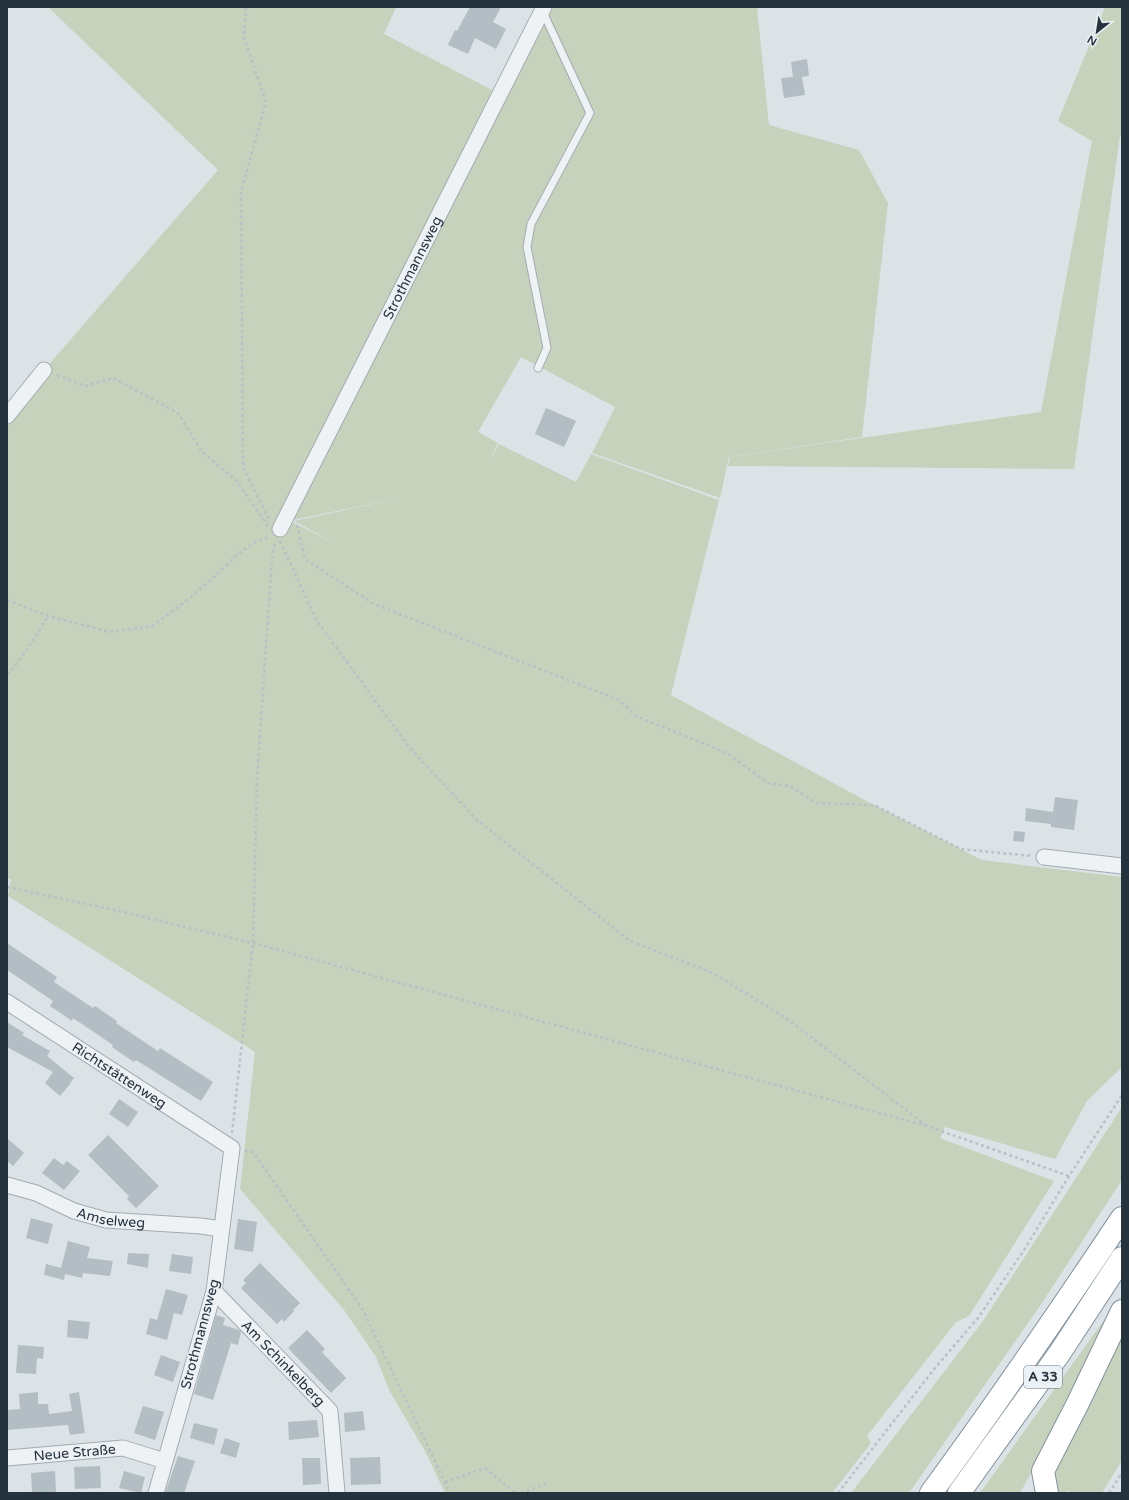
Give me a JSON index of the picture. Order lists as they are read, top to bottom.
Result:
{
  "streets": {
    "highway": ["A 33"],
    "street": [
      "Strothmannsweg",
      "Richtstättenweg",
      "Amselweg",
      "Am Schinkelberg",
      "Neue Straße"
    ]
  },
  "crossings": [
    ["Strothmannsweg", "Richtstättenweg"],
    ["Strothmannsweg", "Amselweg"],
    ["Strothmannsweg", "Am Schinkelberg"],
    ["Strothmannsweg", "Neue Straße"]
  ],
  "north": "bottom left"
}
